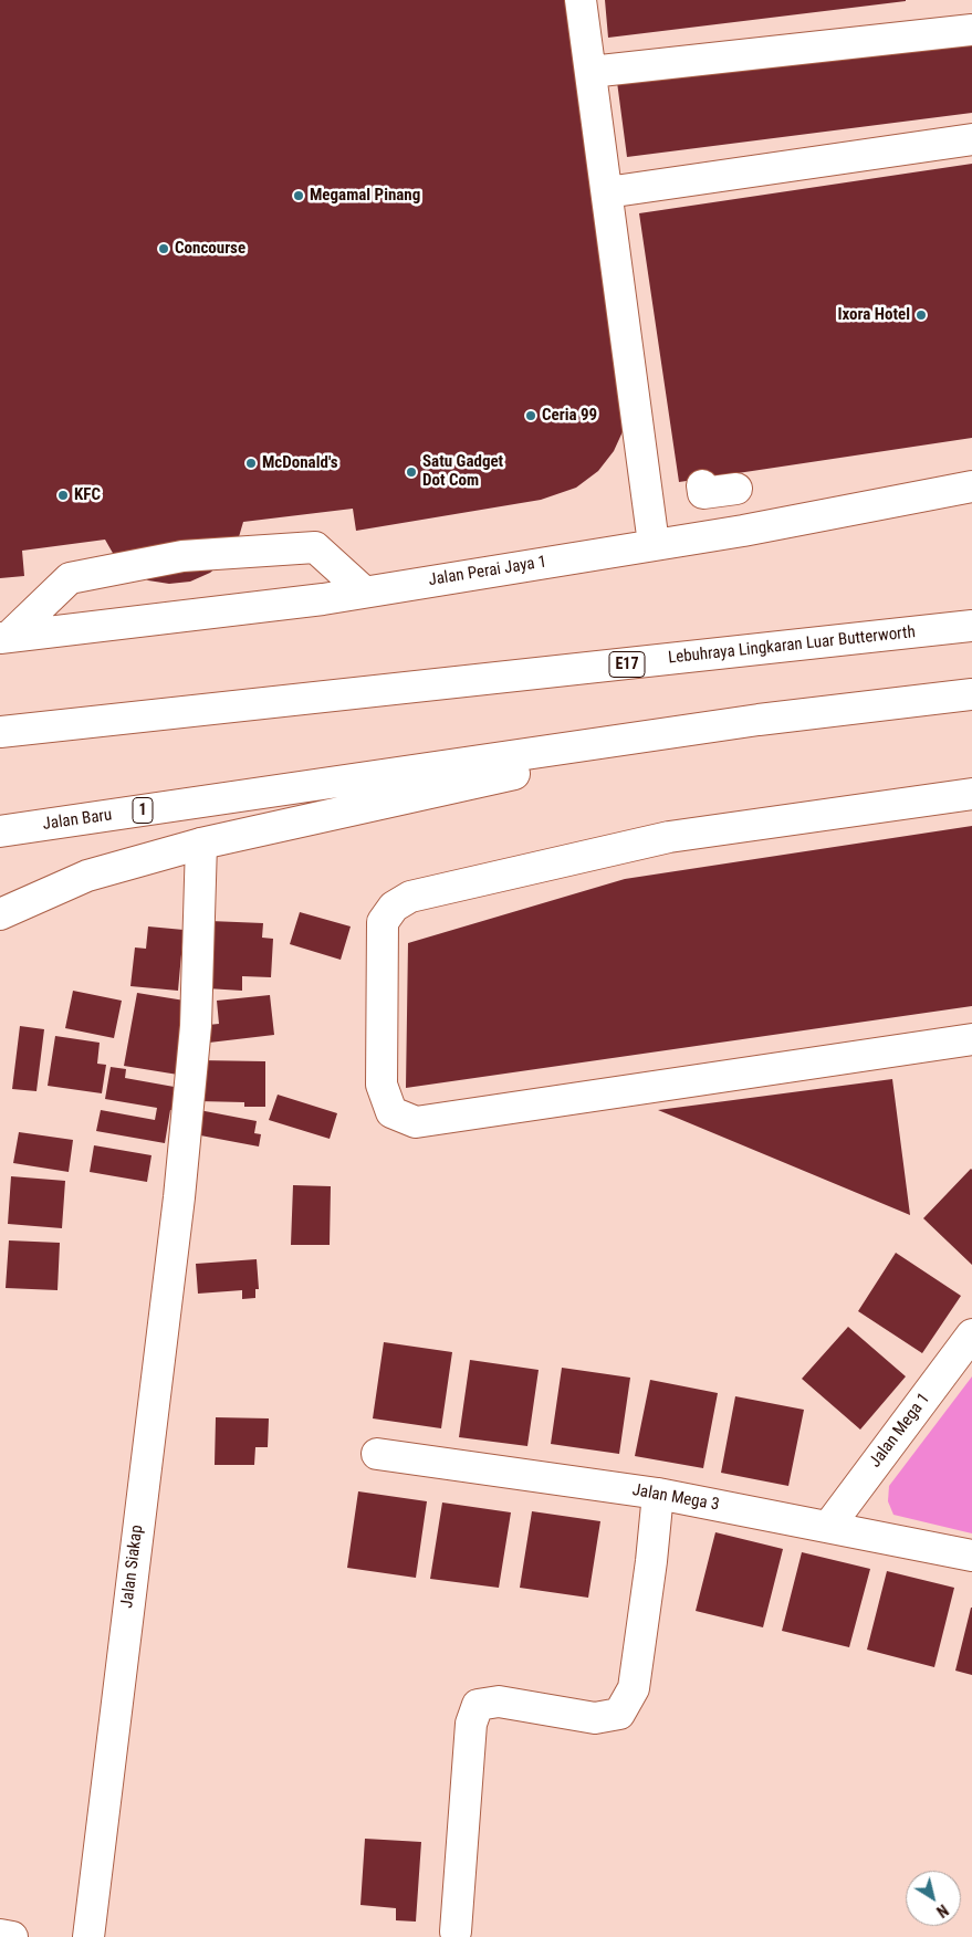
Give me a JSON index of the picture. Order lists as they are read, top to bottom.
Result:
{
  "streets": {
    "main road": [
      "Jalan Perai Jaya 1",
      "Lebuhraya Lingkaran Luar Butterworth",
      "E17",
      "1",
      "Jalan Baru",
      "Jalan Mega 1",
      "Jalan Mega 3",
      "Jalan Siakap"
    ]
  },
  "crossings": [
    ["Jalan Mega 1", "Jalan Mega 3"]
  ],
  "places": [
    "Megamal Pinang",
    "Concourse",
    "Ixora Hotel",
    "Ceria 99",
    "McDonald's",
    "Satu Gadget Dot Com",
    "KFC"
  ],
  "north": "bottom right"
}
